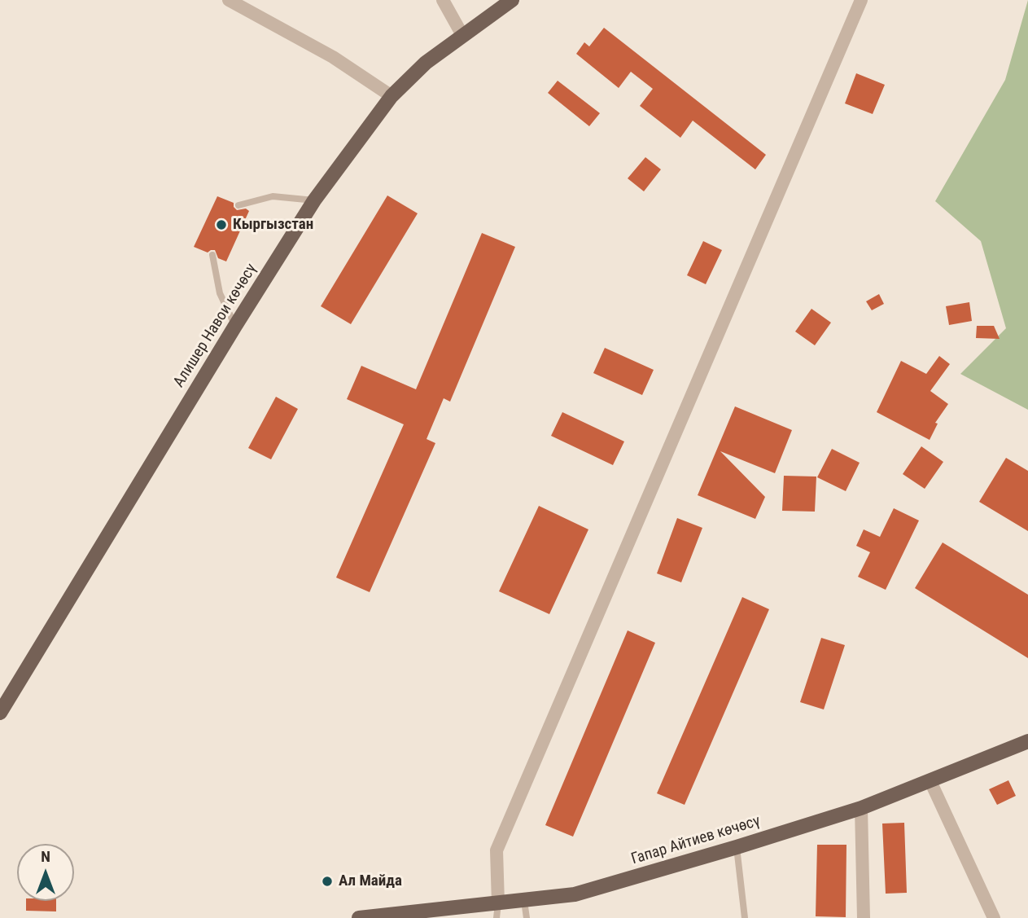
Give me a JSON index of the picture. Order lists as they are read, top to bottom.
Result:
{
  "streets": {
    "main road": ["Алишер Навои көчөсү", "Гапар Айтиев көчөсү"]
  },
  "places": ["Кыргызстан", "Ал Майда"],
  "north": "top"
}
